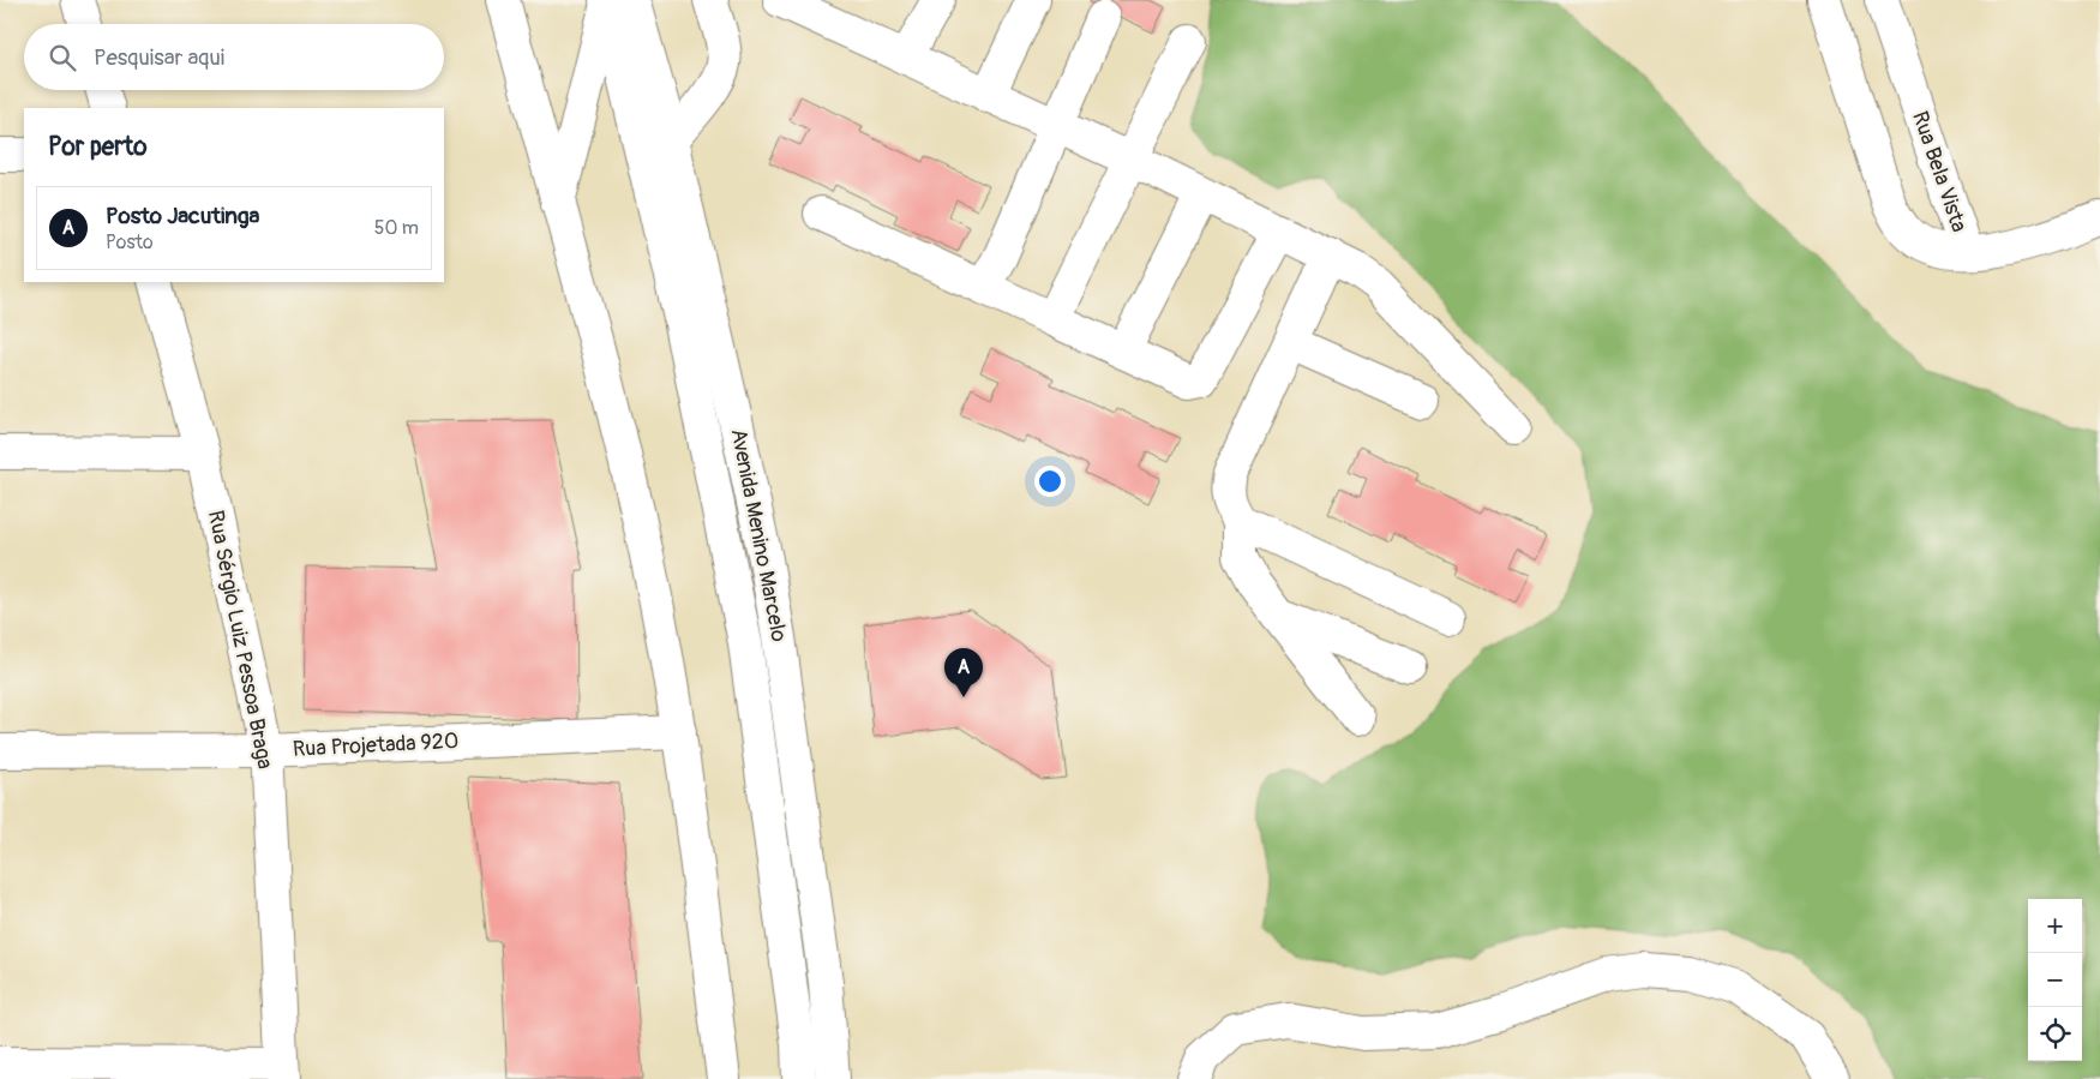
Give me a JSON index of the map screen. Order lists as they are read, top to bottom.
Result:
{
  "streets": {
    "street": [
      "Rua Bela Vista",
      "Avenida Menino Marcelo",
      "Rua Sérgio Luiz Pessoa Braga",
      "Rua Projetada 920"
    ]
  },
  "crossings": [
    ["Rua Sérgio Luiz Pessoa Braga", "Rua Projetada 920"]
  ],
  "page": {
    "search": "Pesquisar aqui",
    "heading": "Por perto",
    "list": [
      {
        "mark": "A",
        "name": "Posto Jacutinga",
        "note": "Posto",
        "value": "50 m"
      }
    ],
    "pins": "A",
    "map_buttons": ["+", "−"]
  }
}
